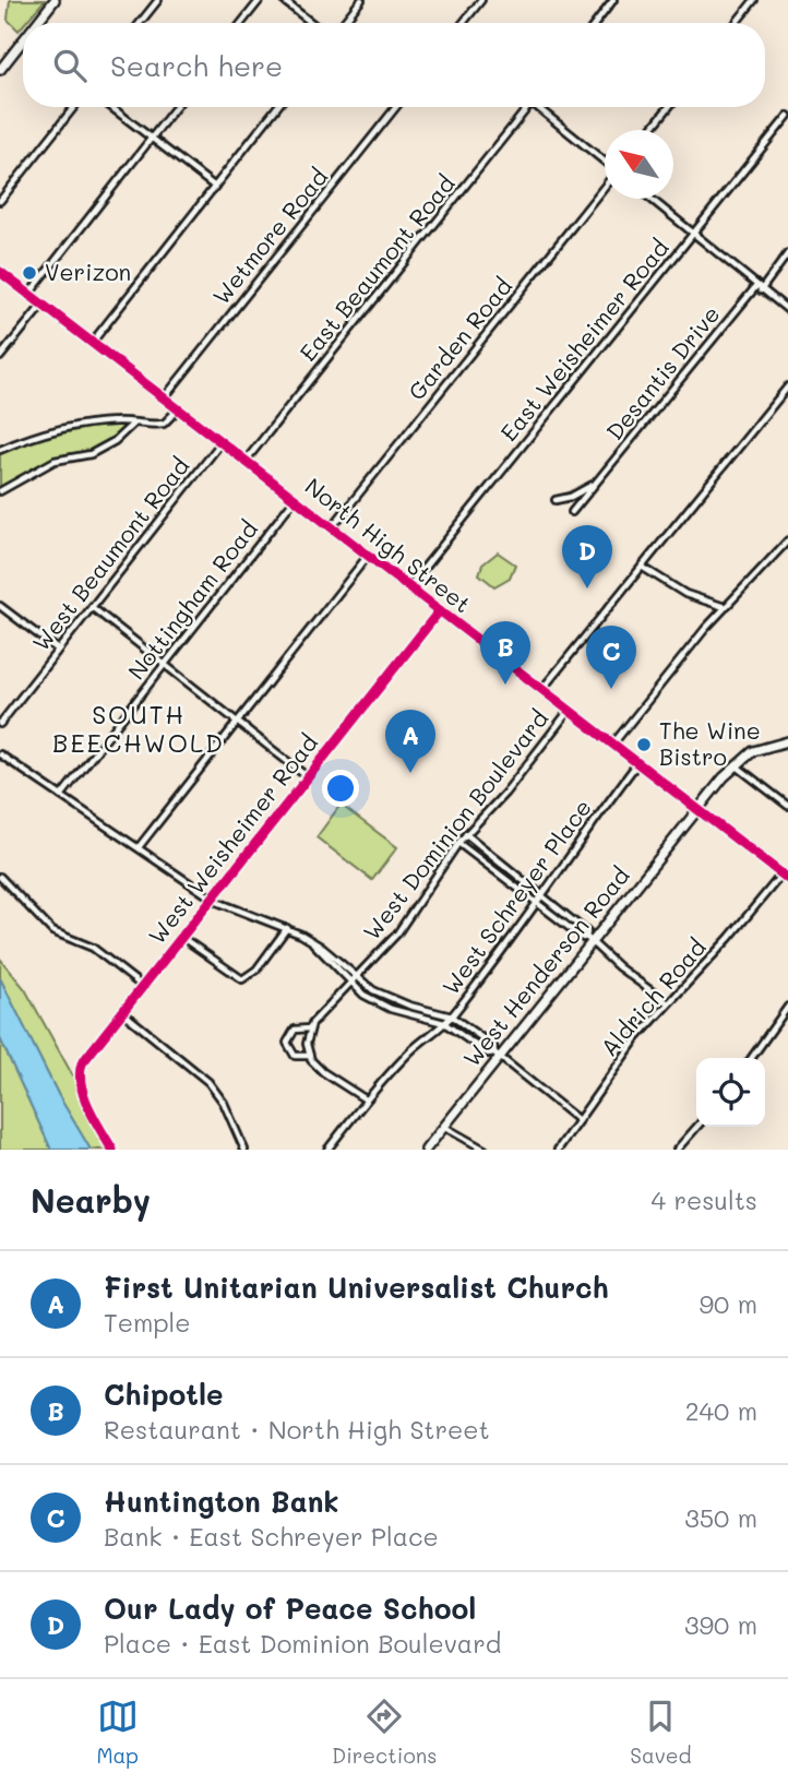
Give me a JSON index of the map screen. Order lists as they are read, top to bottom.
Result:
{
  "streets": {
    "main road": ["North High Street", "West Henderson Road"],
    "street": [
      "Wetmore Road",
      "East Beaumont Road",
      "Garden Road",
      "East Weisheimer Road",
      "Desantis Drive",
      "West Beaumont Road",
      "Nottingham Road",
      "West Dominion Boulevard",
      "West Weisheimer Road",
      "West Schreyer Place",
      "Aldrich Road"
    ]
  },
  "crossings": [
    ["Wetmore Road", "North High Street"],
    ["East Beaumont Road", "North High Street"],
    ["Garden Road", "North High Street"],
    ["East Weisheimer Road", "North High Street"],
    ["North High Street", "West Beaumont Road"],
    ["North High Street", "Nottingham Road"],
    ["North High Street", "West Dominion Boulevard"],
    ["North High Street", "West Weisheimer Road"],
    ["North High Street", "West Schreyer Place"],
    ["North High Street", "West Henderson Road"],
    ["North High Street", "Aldrich Road"]
  ],
  "districts": ["SOUTH BEECHWOLD"],
  "places": ["Verizon", "The Wine Bistro"],
  "north": "top left",
  "page": {
    "search": "Search here",
    "pins": [
      "D",
      "B",
      "C",
      "A"
    ],
    "heading": ["Nearby", "4 results"],
    "list": [
      {
        "mark": "A",
        "name": "First Unitarian Universalist Church",
        "note": "Temple",
        "value": "90 m"
      },
      {
        "mark": "B",
        "name": "Chipotle",
        "note": "Restaurant · North High Street",
        "value": "240 m"
      },
      {
        "mark": "C",
        "name": "Huntington Bank",
        "note": "Bank · East Schreyer Place",
        "value": "350 m"
      },
      {
        "mark": "D",
        "name": "Our Lady of Peace School",
        "note": "Place · East Dominion Boulevard",
        "value": "390 m"
      }
    ],
    "nav": ["Map", "Directions", "Saved"]
  }
}
